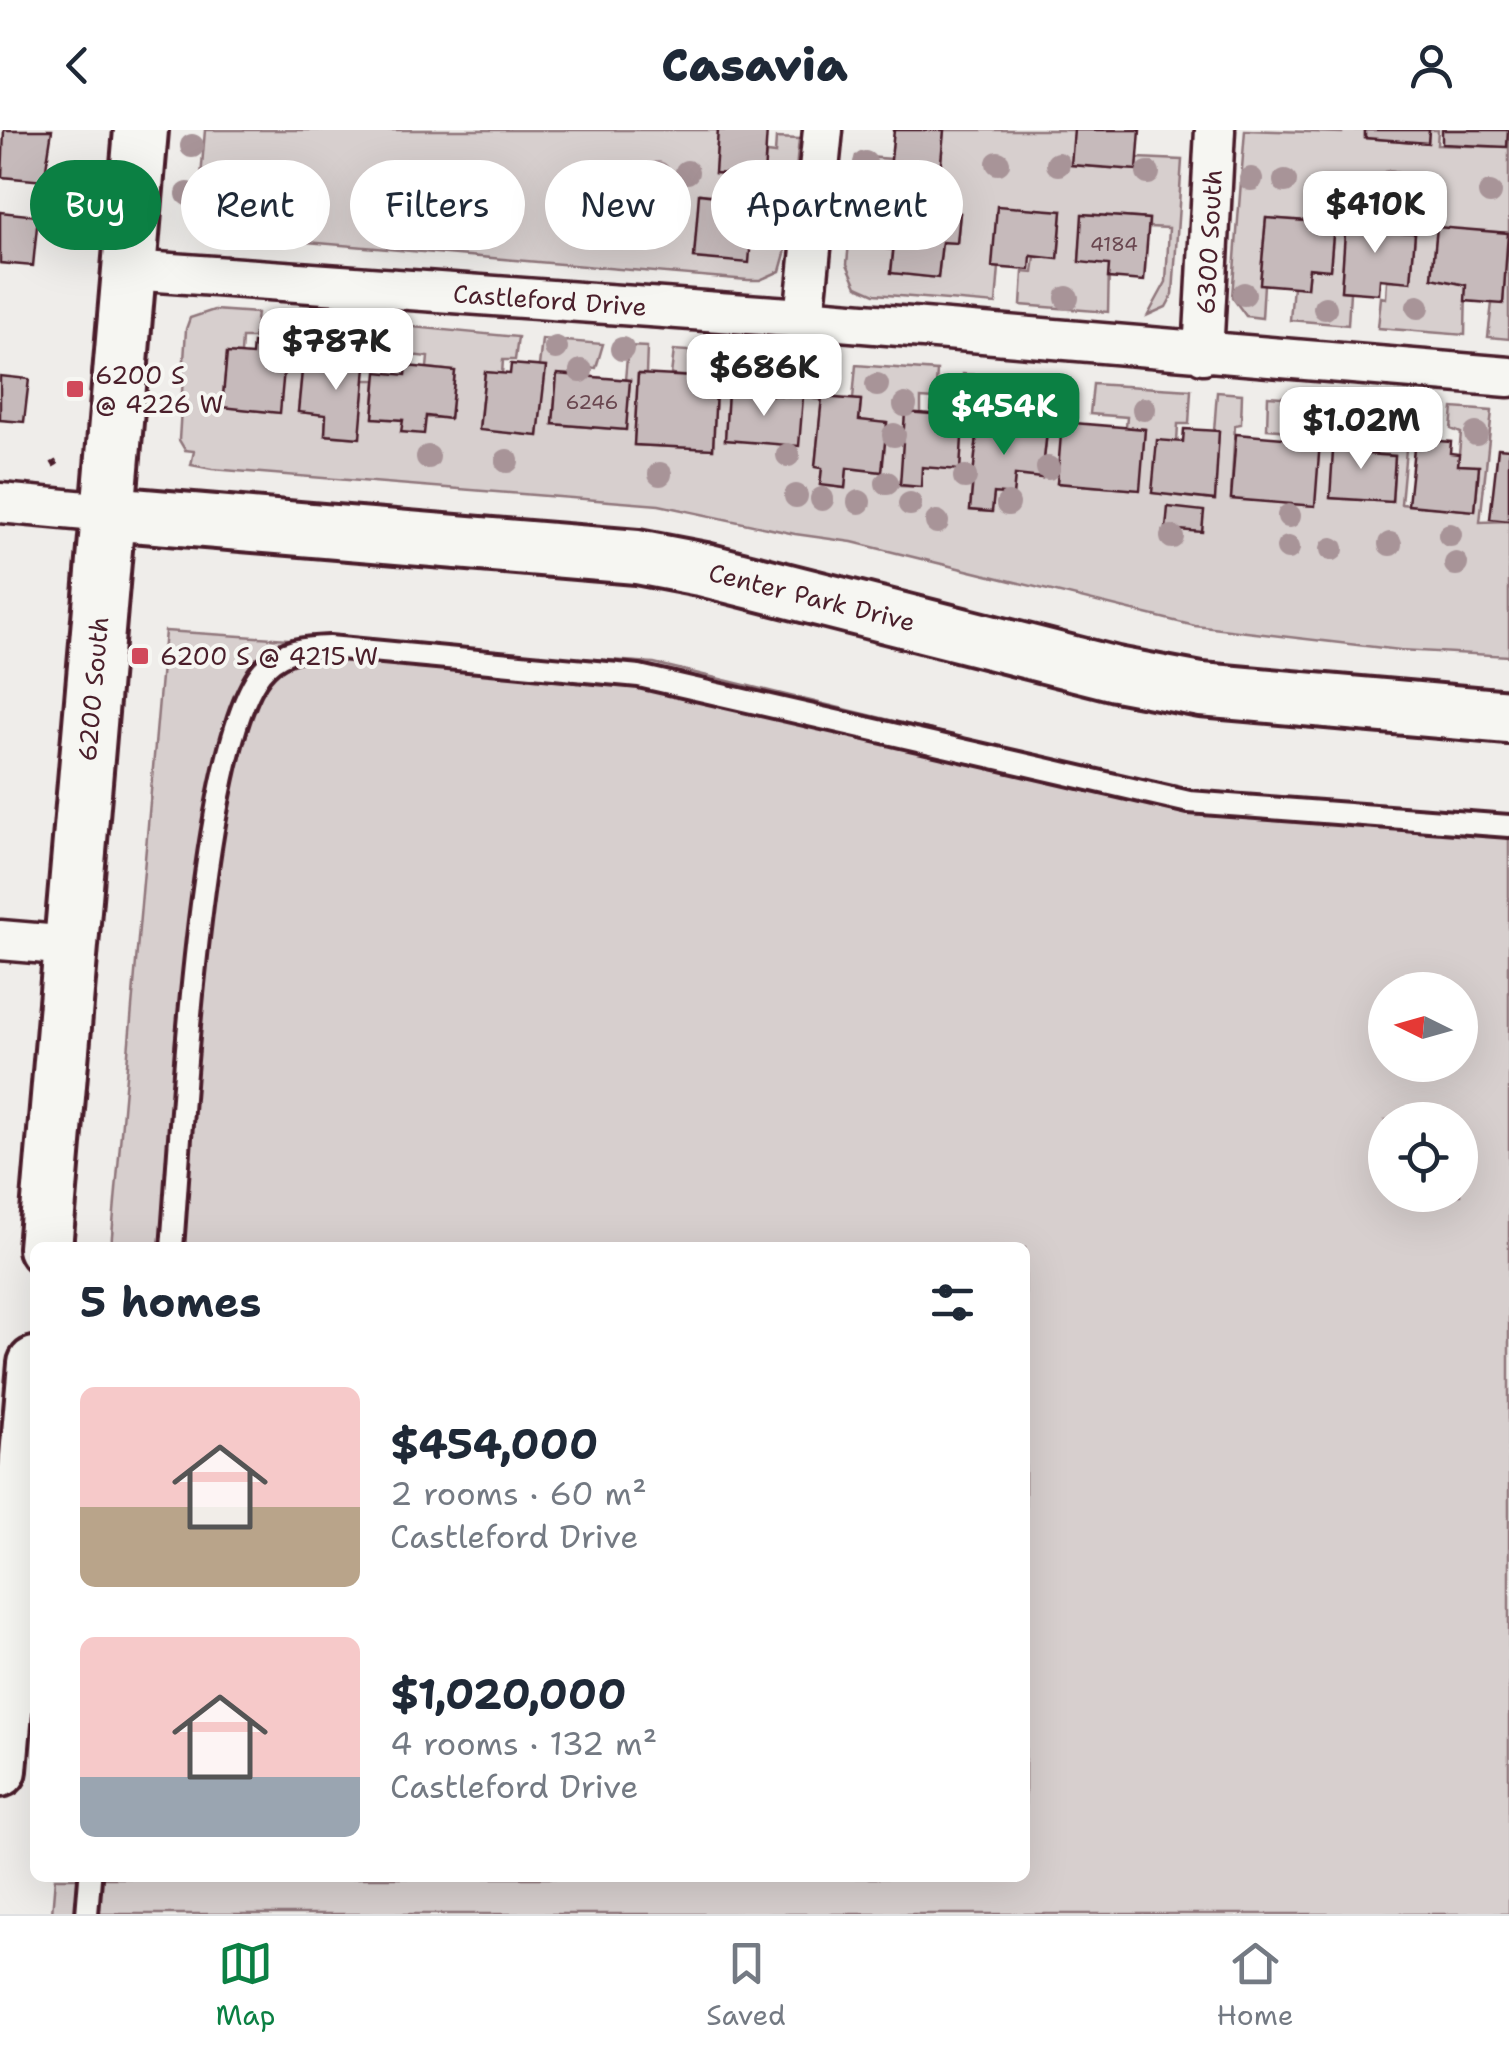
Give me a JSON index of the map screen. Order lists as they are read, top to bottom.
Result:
{
  "streets": {
    "main road": ["Center Park Drive", "6200 South"],
    "street": ["6300 South", "Castleford Drive"]
  },
  "crossings": [
    ["6300 South", "Castleford Drive"],
    ["Castleford Drive", "6200 South"],
    ["Center Park Drive", "6200 South"]
  ],
  "places": {
    "transit": ["6200 S @ 4226 W", "6200 S @ 4215 W"]
  },
  "house_numbers": ["4184", "6246"],
  "north": "left",
  "page": {
    "header": "Casavia",
    "chip": [
      "Buy",
      "Rent",
      "Filters",
      "New",
      "Apartment"
    ],
    "price": [
      "$410K",
      "$787K",
      "$686K",
      "$454K",
      "$1.02M"
    ],
    "heading": "5 homes",
    "list": [
      {
        "name": "$454,000",
        "note": "2 rooms · 60 m² · Castleford Drive"
      },
      {
        "name": "$1,020,000",
        "note": "4 rooms · 132 m² · Castleford Drive"
      }
    ],
    "tabs": ["Map", "Saved", "Home"]
  }
}
